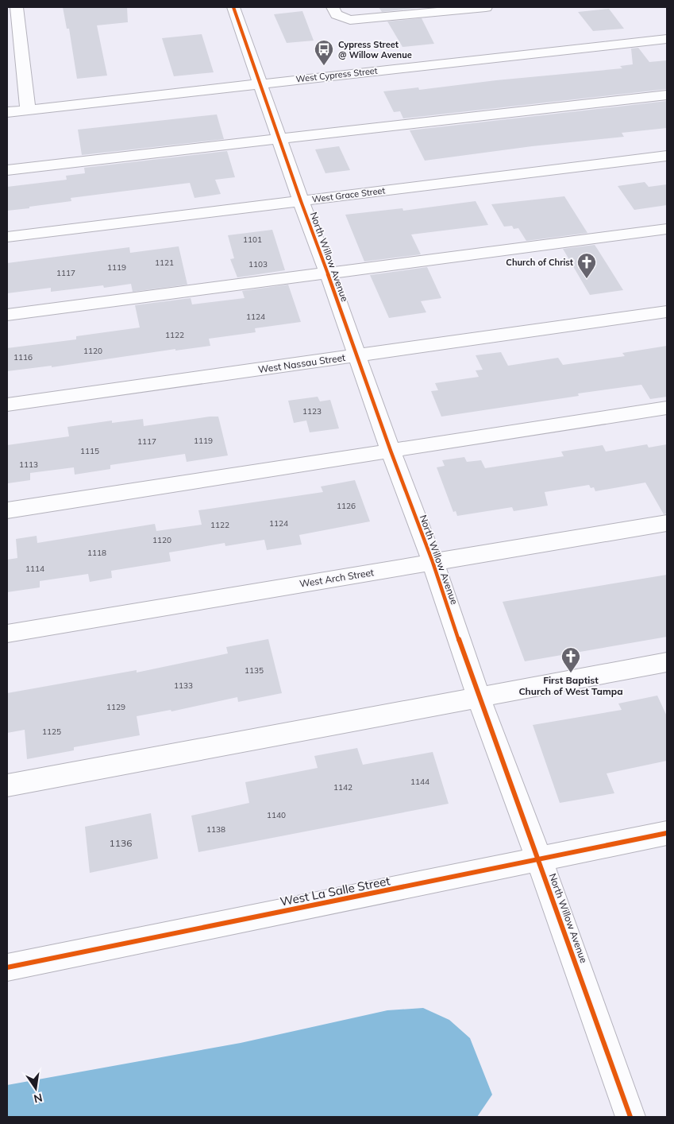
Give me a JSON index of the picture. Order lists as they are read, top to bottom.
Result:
{
  "streets": {
    "street": [
      "West Cypress Street",
      "West Grace Street",
      "North Willow Avenue",
      "West Nassau Street",
      "West Arch Street",
      "West La Salle Street"
    ]
  },
  "crossings": [
    ["West Cypress Street", "North Willow Avenue"],
    ["West Grace Street", "North Willow Avenue"],
    ["North Willow Avenue", "West Nassau Street"],
    ["North Willow Avenue", "West Arch Street"],
    ["North Willow Avenue", "West La Salle Street"]
  ],
  "places": {
    "bus stop": ["Cypress Street @ Willow Avenue"],
    "church": ["Church of Christ", "First Baptist Church of West Tampa"]
  },
  "house_numbers": [
    "1101",
    "1121",
    "1103",
    "1119",
    "1117",
    "1124",
    "1122",
    "1120",
    "1116",
    "1123",
    "1119",
    "1117",
    "1115",
    "1113",
    "1126",
    "1124",
    "1122",
    "1120",
    "1118",
    "1114",
    "1135",
    "1133",
    "1129",
    "1125",
    "1144",
    "1142",
    "1140",
    "1138",
    "1136"
  ],
  "north": "bottom"
}
